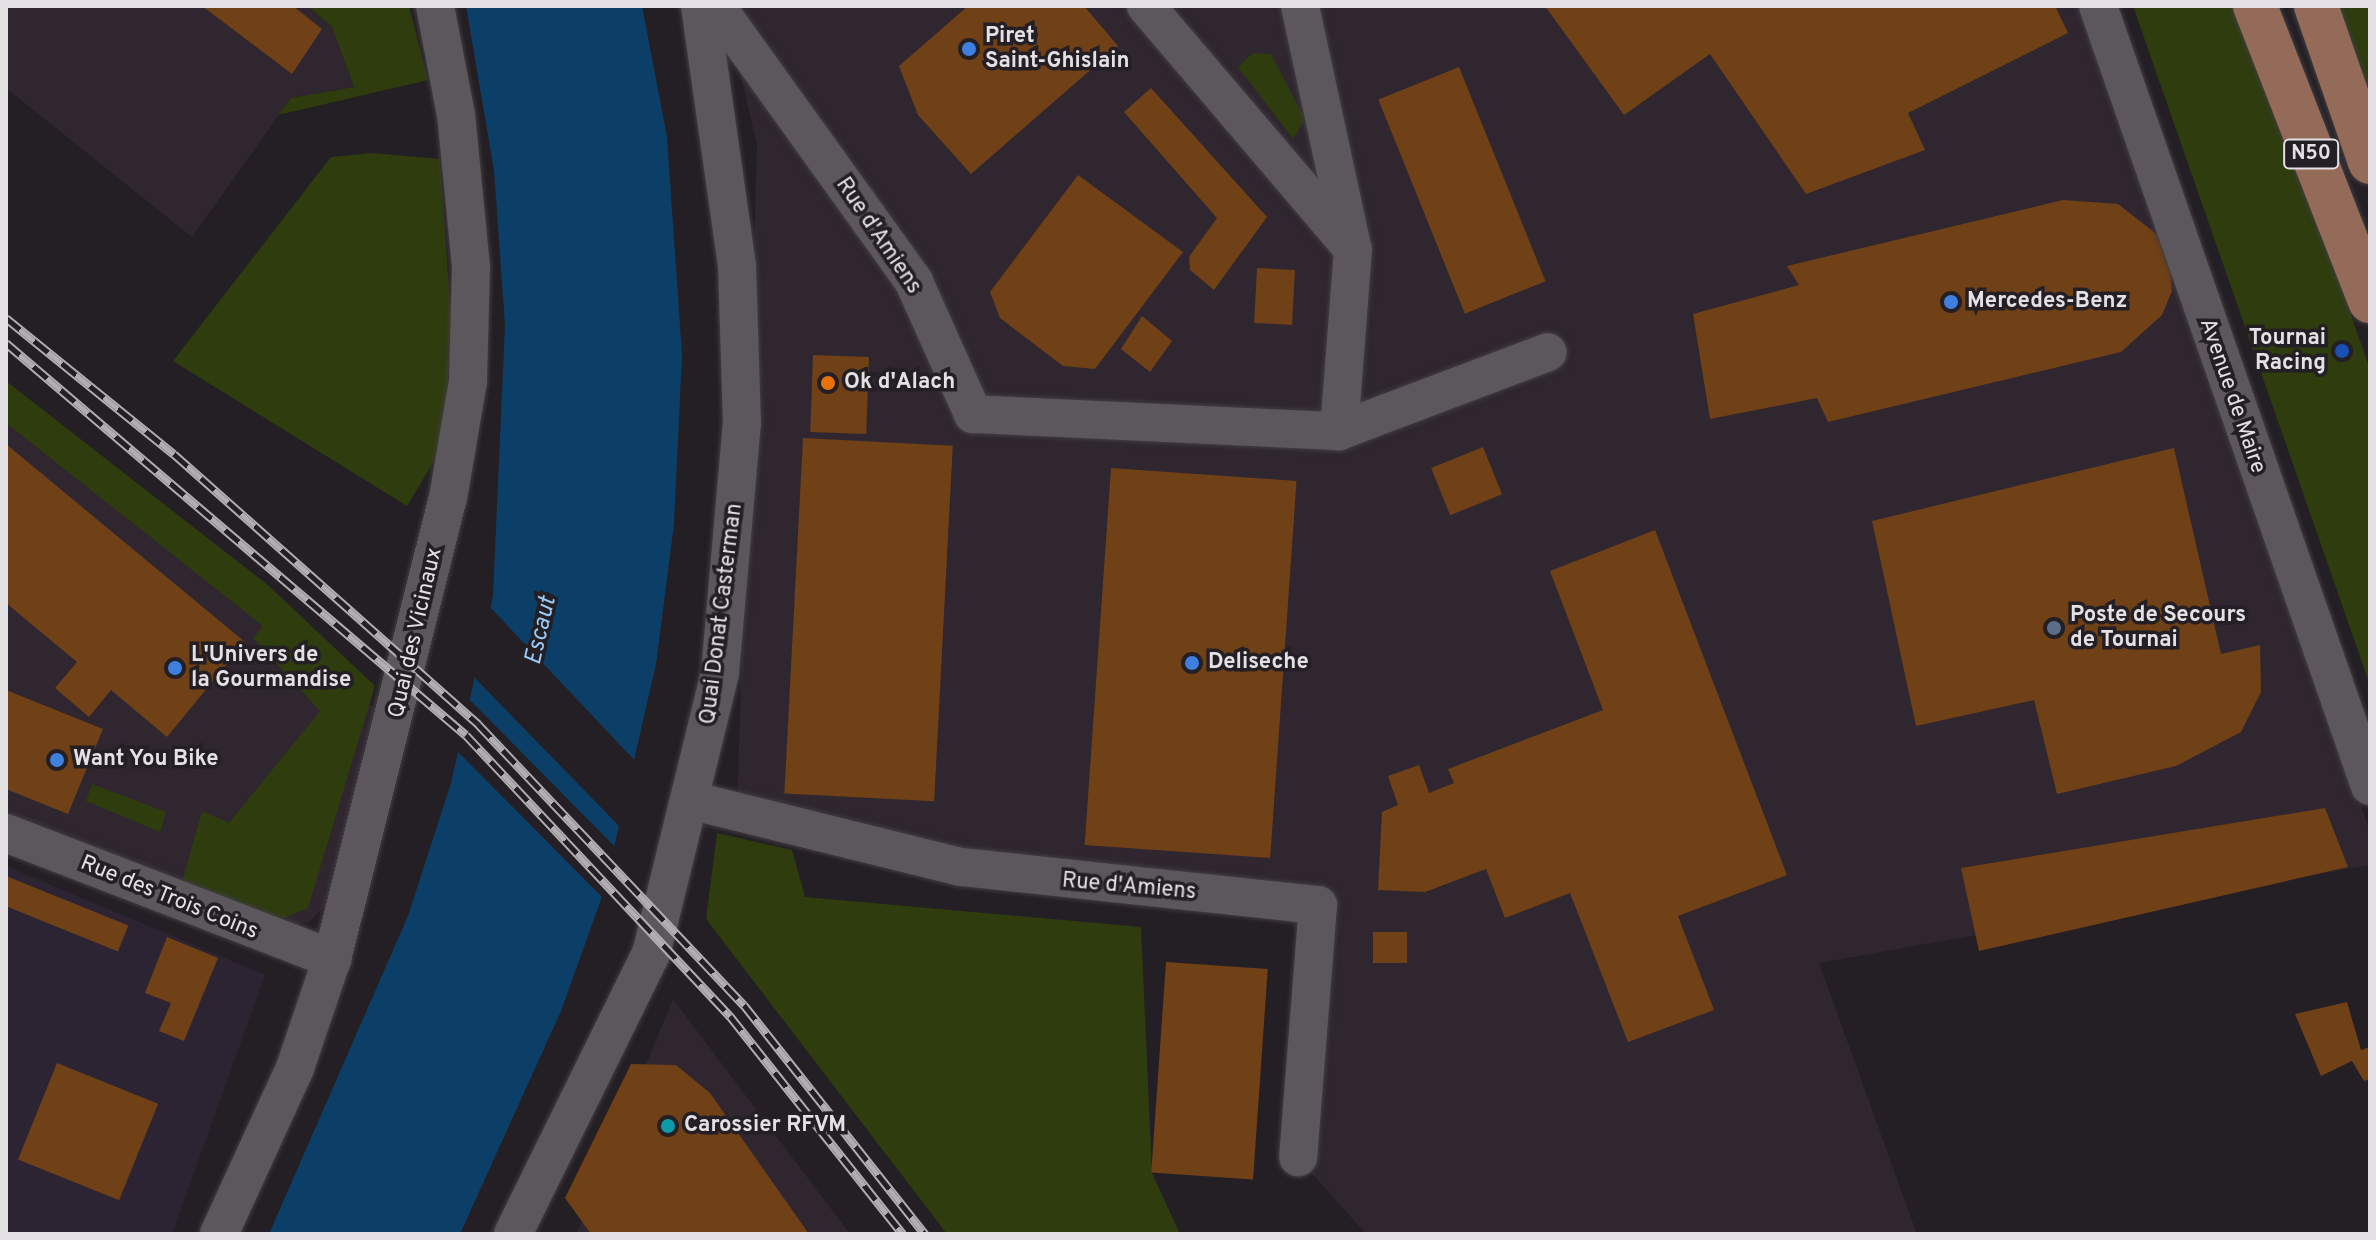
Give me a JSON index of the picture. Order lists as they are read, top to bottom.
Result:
{
  "streets": {
    "main road": ["N50"],
    "street": [
      "Rue d'Amiens",
      "Avenue de Maire",
      "Quai Donat Casterman",
      "Quai des Vicinaux",
      "Rue des Trois Coins"
    ]
  },
  "crossings": [
    ["Rue d'Amiens", "Quai Donat Casterman"],
    ["Quai des Vicinaux", "Rue des Trois Coins"]
  ],
  "water": ["Escaut"],
  "places": [
    "Piret Saint-Ghislain",
    "Mercedes-Benz",
    "Tournai Racing",
    "Ok d'Alach",
    "Poste de Secours de Tournai",
    "Deliseche",
    "L'Univers de la Gourmandise",
    "Want You Bike",
    "Carossier RFVM"
  ]
}
